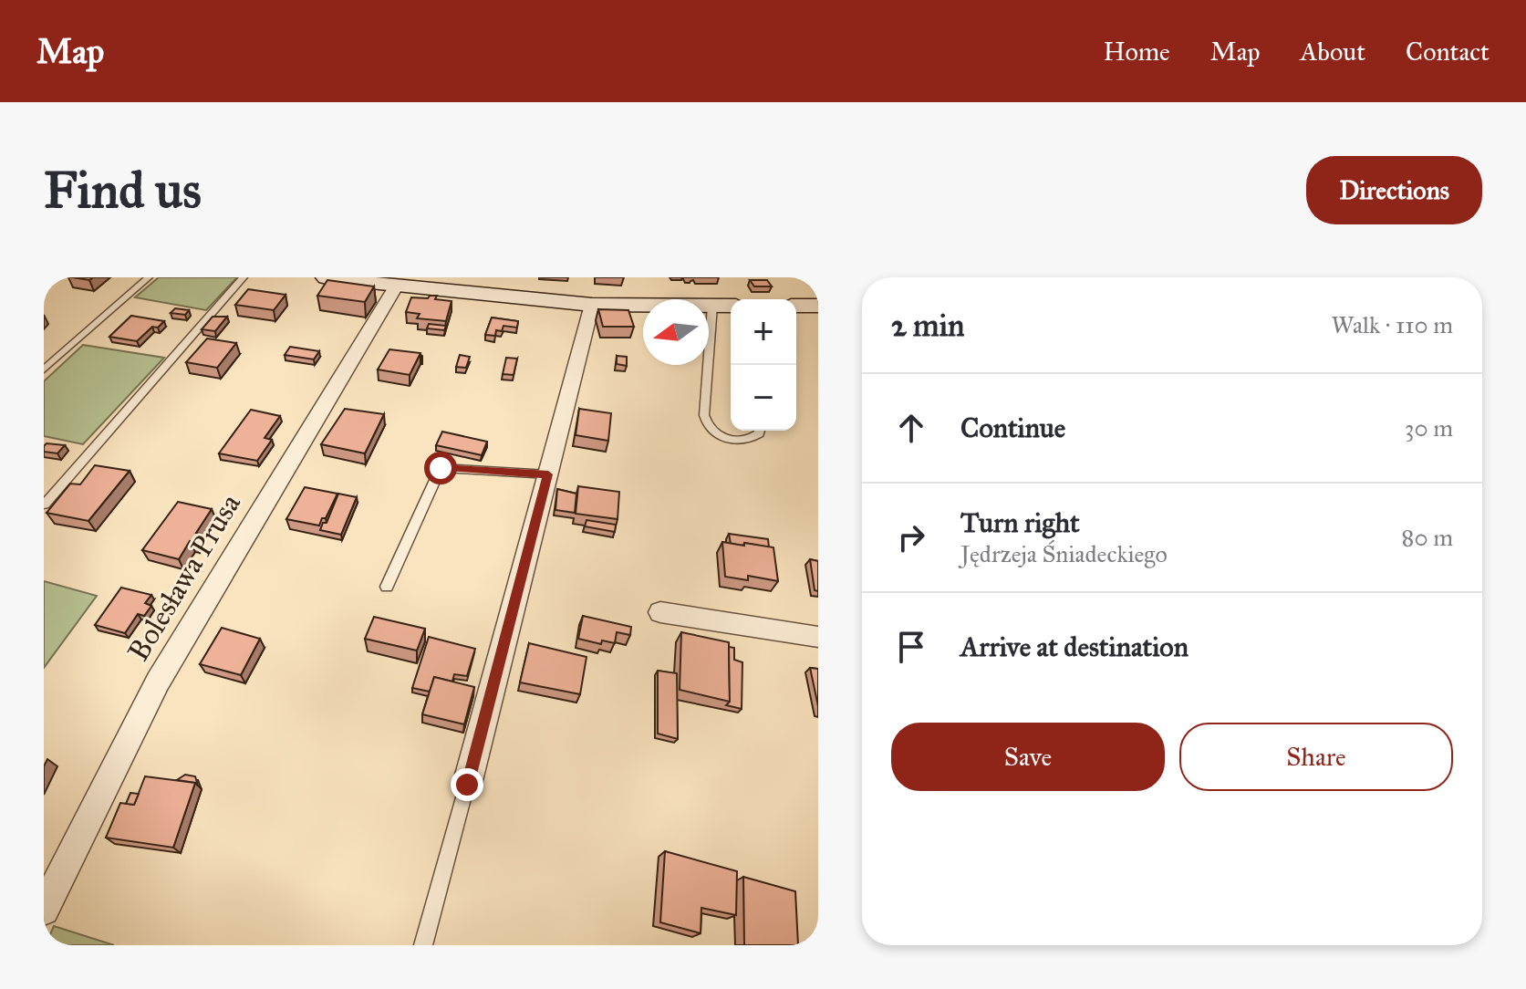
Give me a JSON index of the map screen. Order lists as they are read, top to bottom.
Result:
{
  "streets": {
    "street": ["Bolesława Prusa"]
  },
  "north": "left",
  "page": {
    "header": "Map",
    "nav": [
      "Home",
      "Map",
      "About",
      "Contact"
    ],
    "buttons": [
      "Directions",
      ["Save", "Share"]
    ],
    "title": "Find us",
    "heading": ["2 min", "Walk · 110 m"],
    "map_buttons": ["+", "−"],
    "list": [
      ["Continue", "30 m"],
      ["Turn right", "Jędrzeja Śniadeckiego", "80 m"],
      "Arrive at destination"
    ]
  }
}
